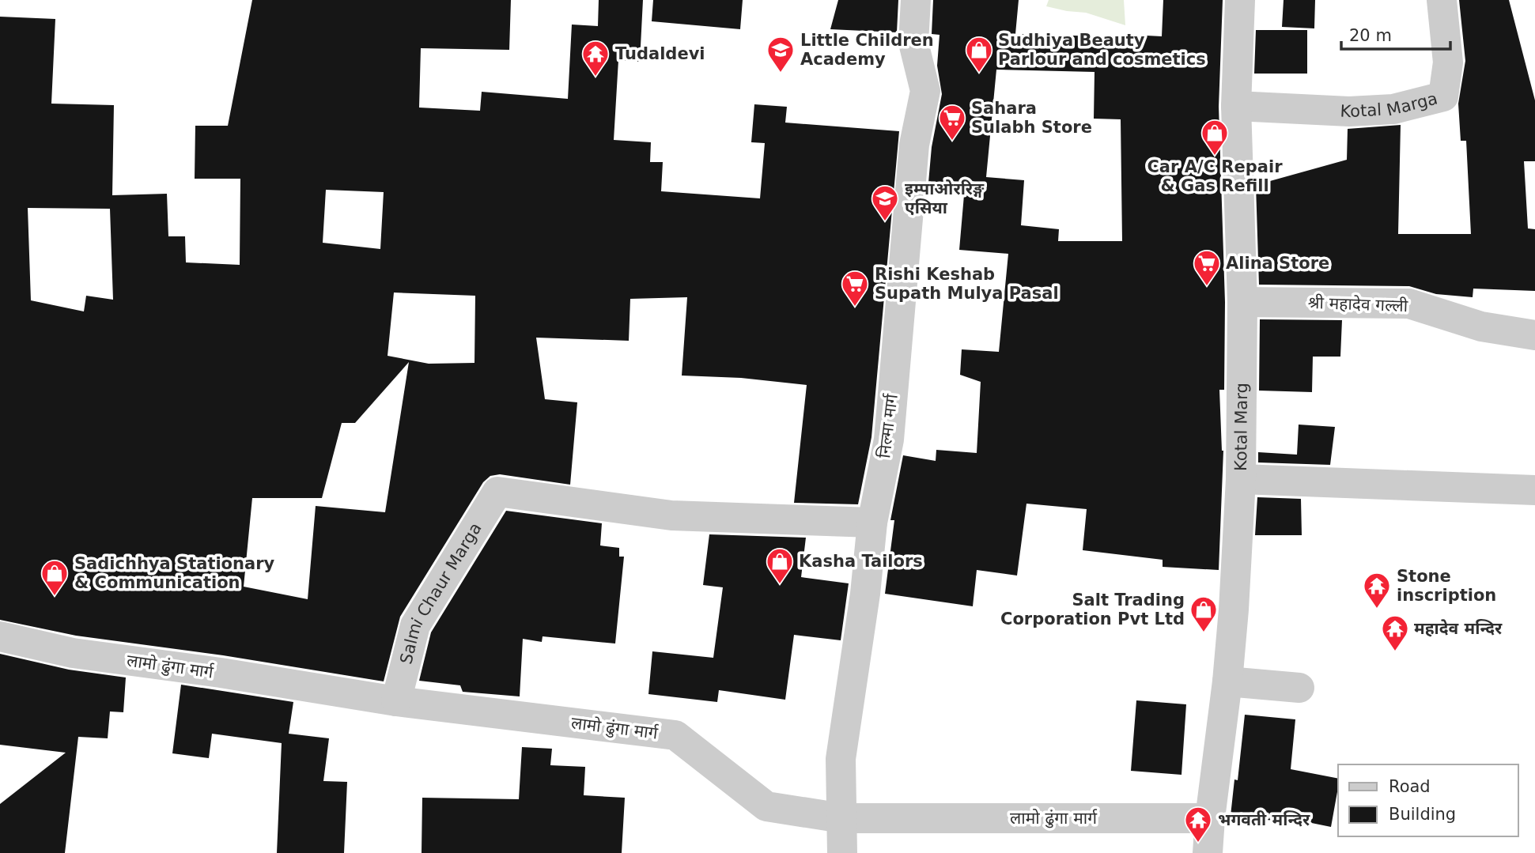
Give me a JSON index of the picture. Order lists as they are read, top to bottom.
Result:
{
  "streets": {
    "street": [
      "Kotal Marga",
      "श्री महादेव गल्ली",
      "निल्मा मार्ग",
      "Kotal Marg",
      "Salmi Chaur Marga",
      "लामो ढुंगा मार्ग"
    ]
  },
  "crossings": [
    ["Kotal Marga", "Kotal Marg"],
    ["श्री महादेव गल्ली", "Kotal Marg"],
    ["निल्मा मार्ग", "Salmi Chaur Marga"],
    ["निल्मा मार्ग", "लामो ढुंगा मार्ग"],
    ["Kotal Marg", "लामो ढुंगा मार्ग"],
    ["Salmi Chaur Marga", "लामो ढुंगा मार्ग"]
  ],
  "places": {
    "school or university": ["Little Children Academy", "इम्पाओररिङ्ग एसिया"],
    "shop": [
      "Sudhiya Beauty Parlour and cosmetics",
      "Car A/C Repair & Gas Refill",
      "Kasha Tailors",
      "Sadichhya Stationary & Communication",
      "Salt Trading Corporation Pvt Ltd"
    ],
    "temple": [
      "Tudaldevi",
      "Stone inscription",
      "महादेव मन्दिर",
      "भगवती मन्दिर"
    ],
    "supermarket": ["Sahara Sulabh Store", "Alina Store", "Rishi Keshab Supath Mulya Pasal"]
  },
  "legend": ["Road", "Building"],
  "scale_bar": "20 m"
}
